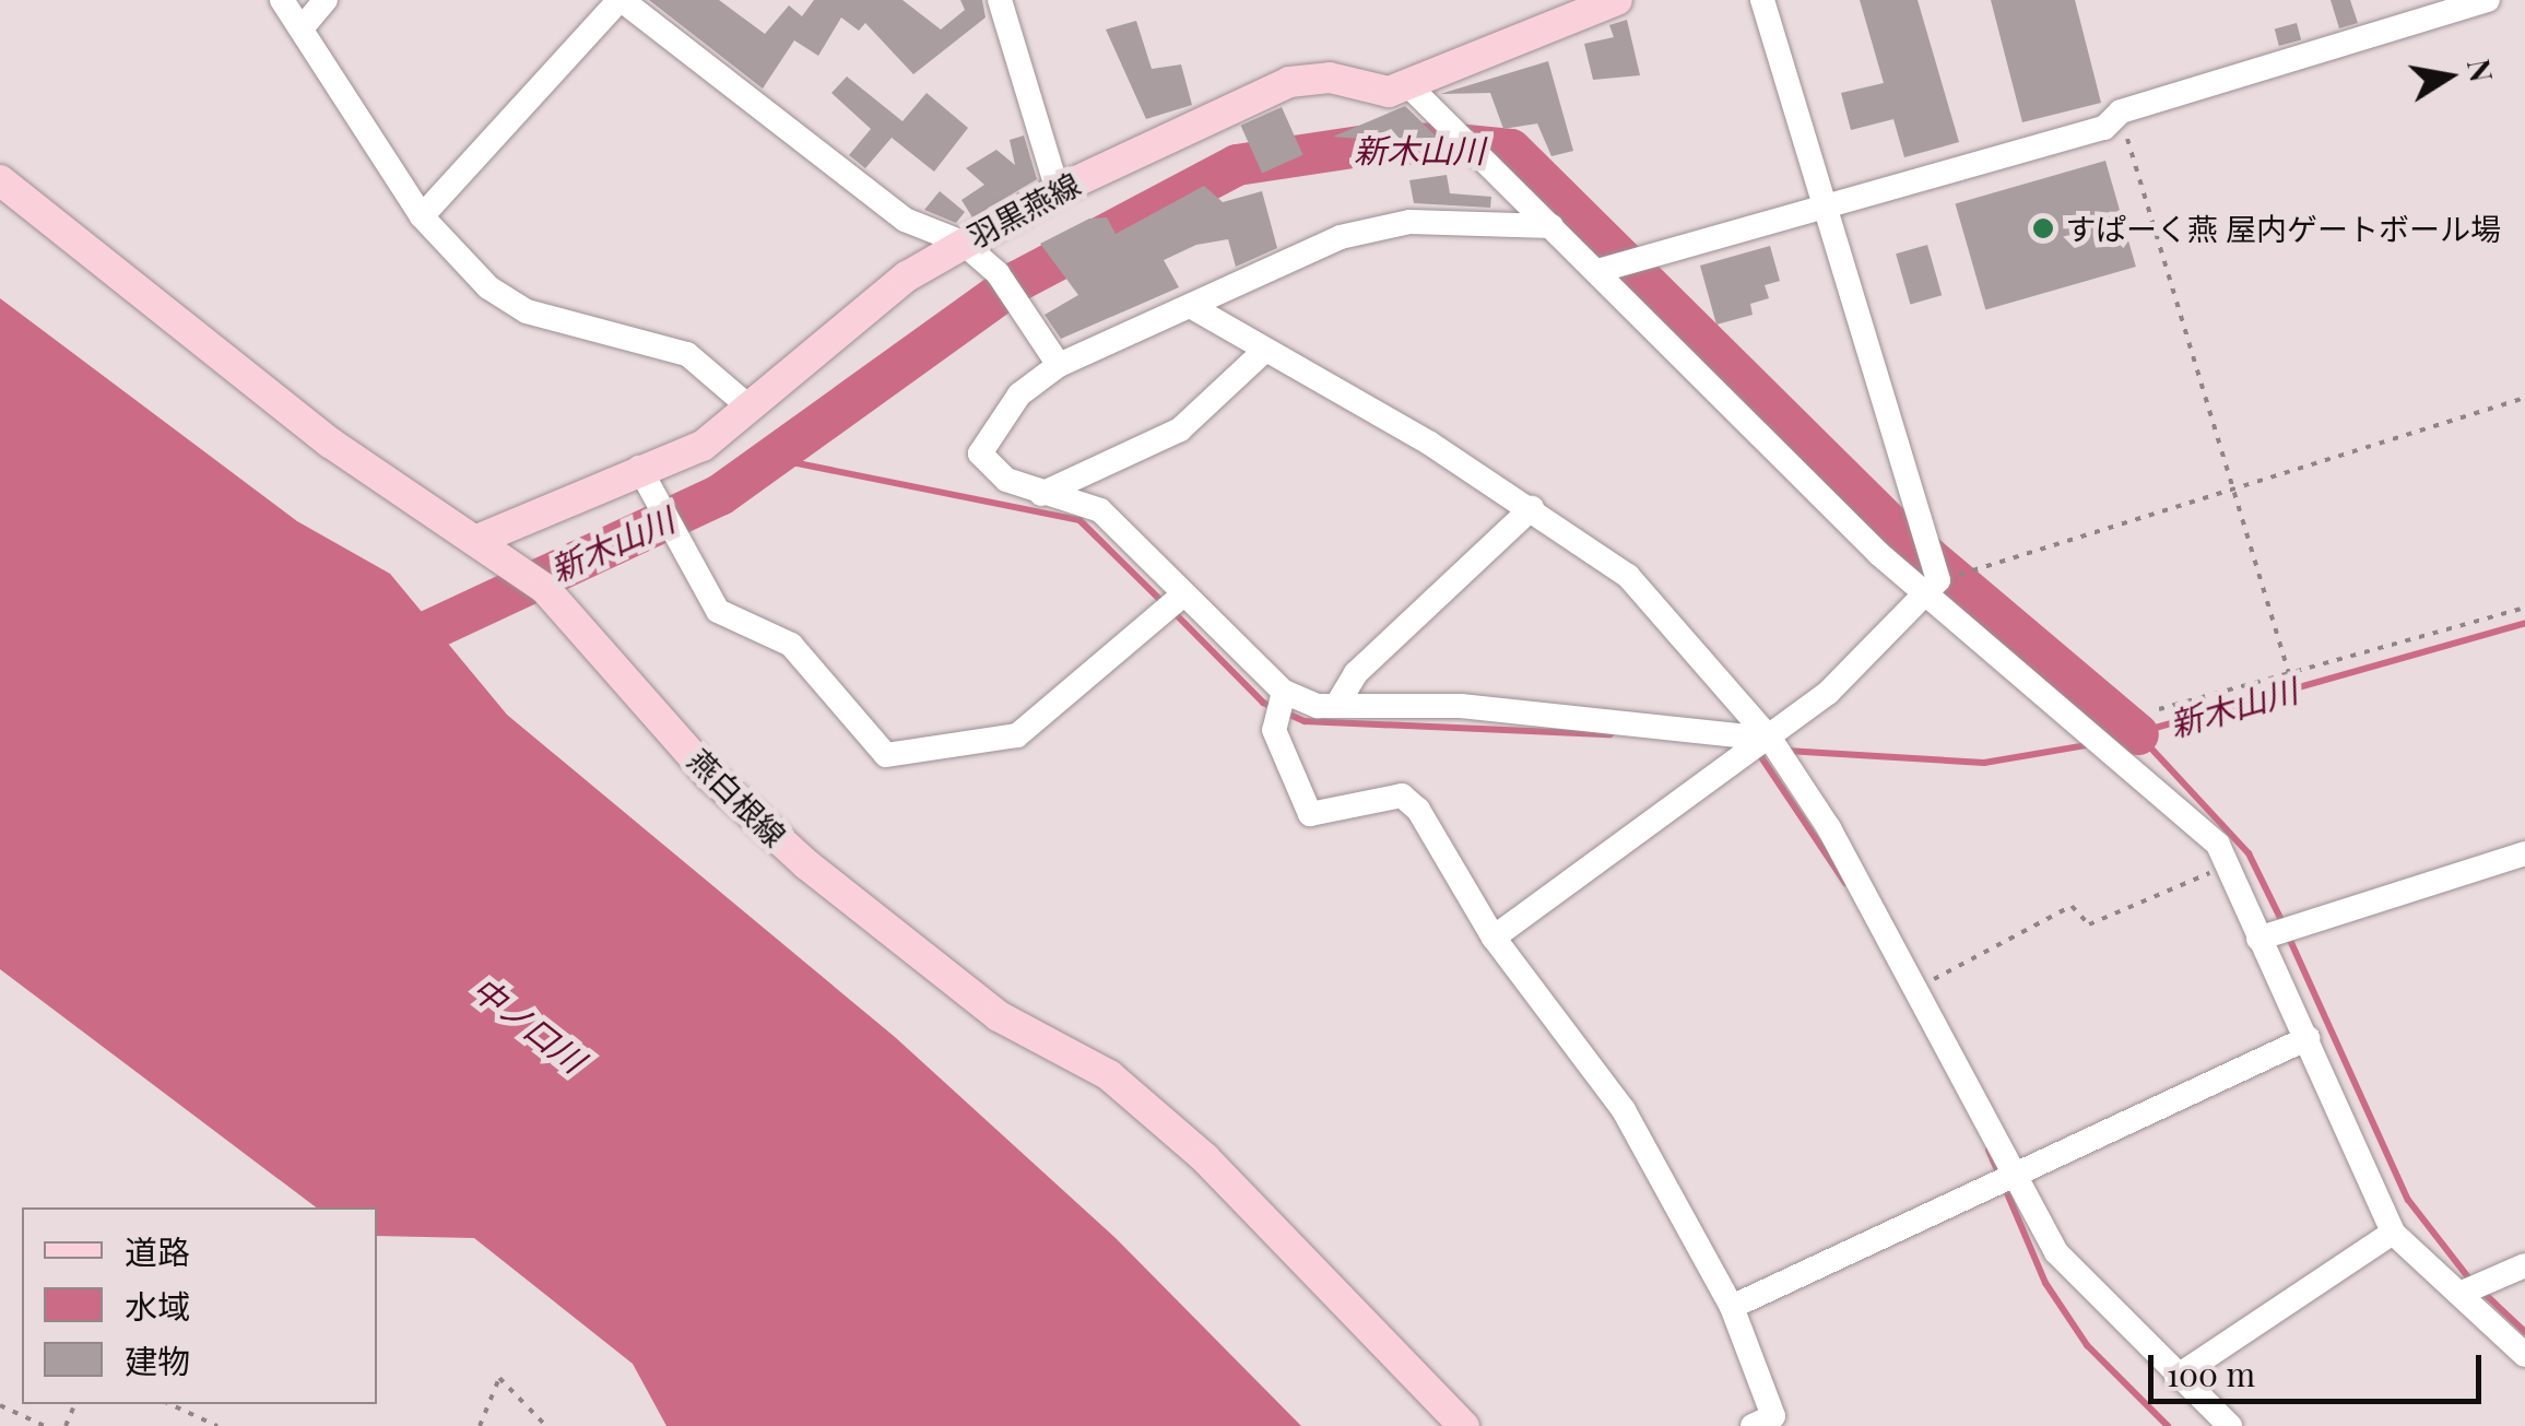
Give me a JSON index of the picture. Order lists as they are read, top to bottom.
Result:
{
  "streets": {
    "main road": ["羽黒燕線", "燕白根線"]
  },
  "crossings": [
    ["羽黒燕線", "燕白根線"]
  ],
  "water": ["新木山川", "中ノ口川"],
  "places": ["すぱーく燕 屋内ゲートボール場"],
  "legend": ["道路", "水域", "建物"],
  "scale_bar": "100 m",
  "north": "right"
}
